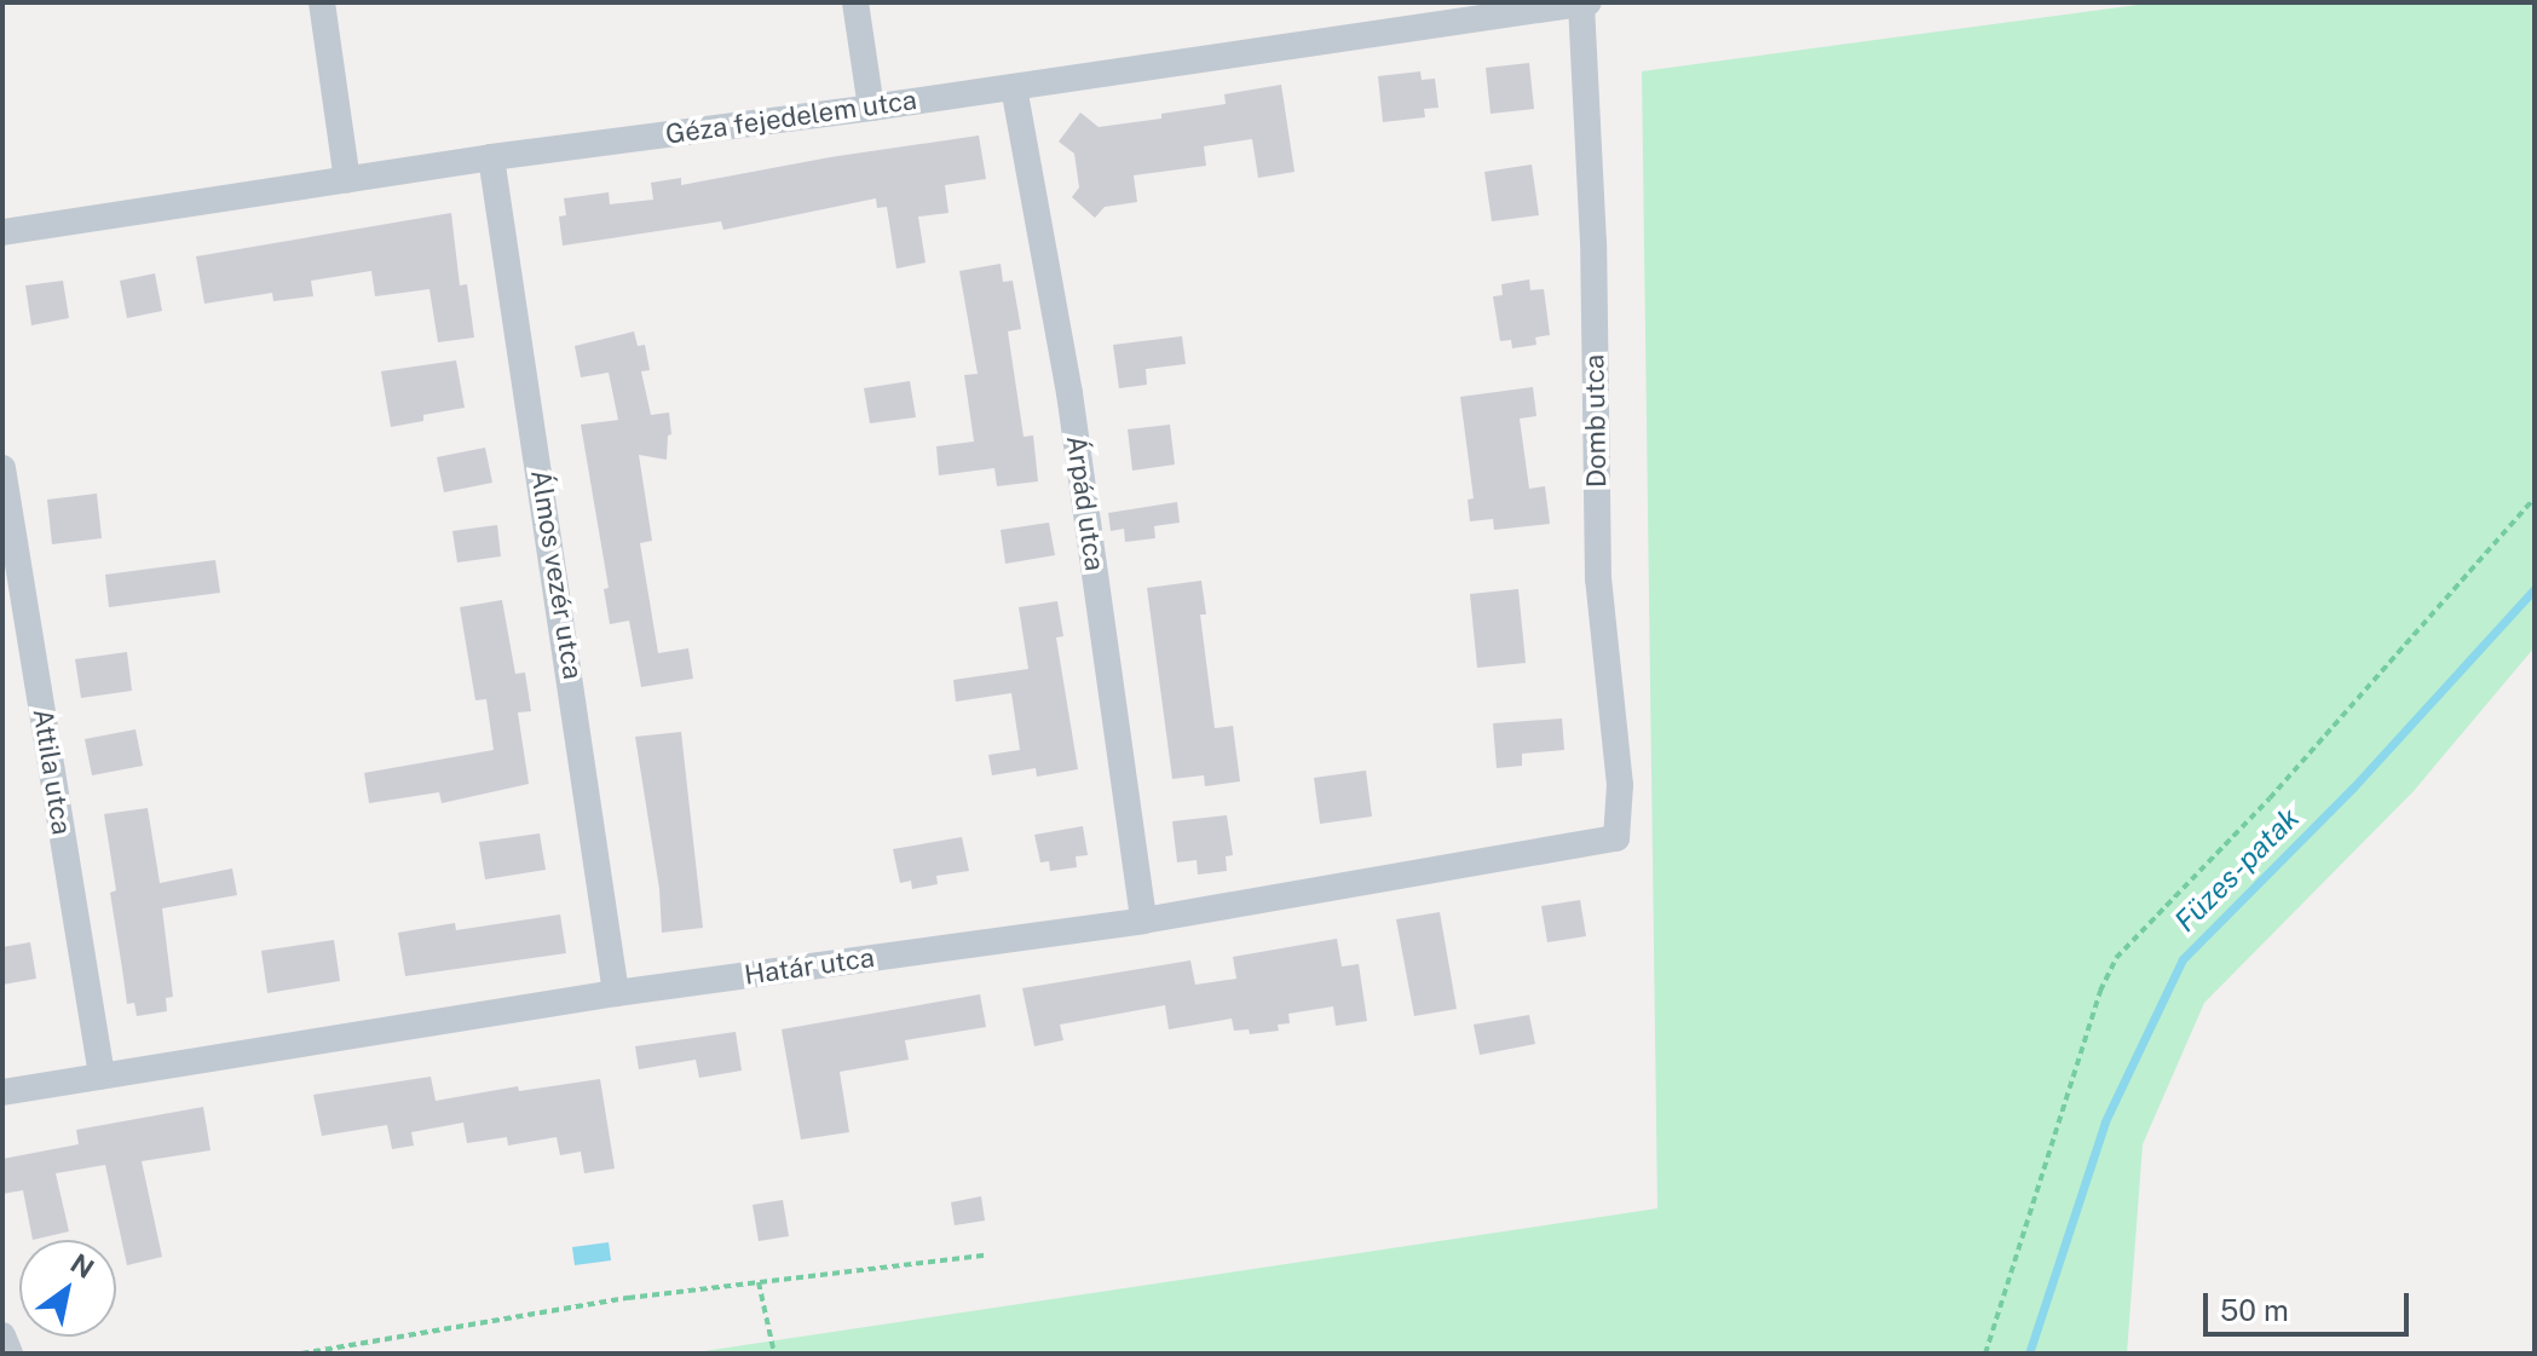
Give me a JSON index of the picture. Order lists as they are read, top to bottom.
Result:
{
  "streets": {
    "street": [
      "Géza fejedelem utca",
      "Domb utca",
      "Árpád utca",
      "Álmos vezér utca",
      "Attila utca",
      "Határ utca"
    ]
  },
  "crossings": [
    ["Géza fejedelem utca", "Domb utca"],
    ["Géza fejedelem utca", "Árpád utca"],
    ["Géza fejedelem utca", "Álmos vezér utca"],
    ["Domb utca", "Határ utca"],
    ["Árpád utca", "Határ utca"],
    ["Álmos vezér utca", "Határ utca"],
    ["Attila utca", "Határ utca"]
  ],
  "water": ["Füzes-patak"],
  "scale_bar": "50 m",
  "north": "top right"
}
